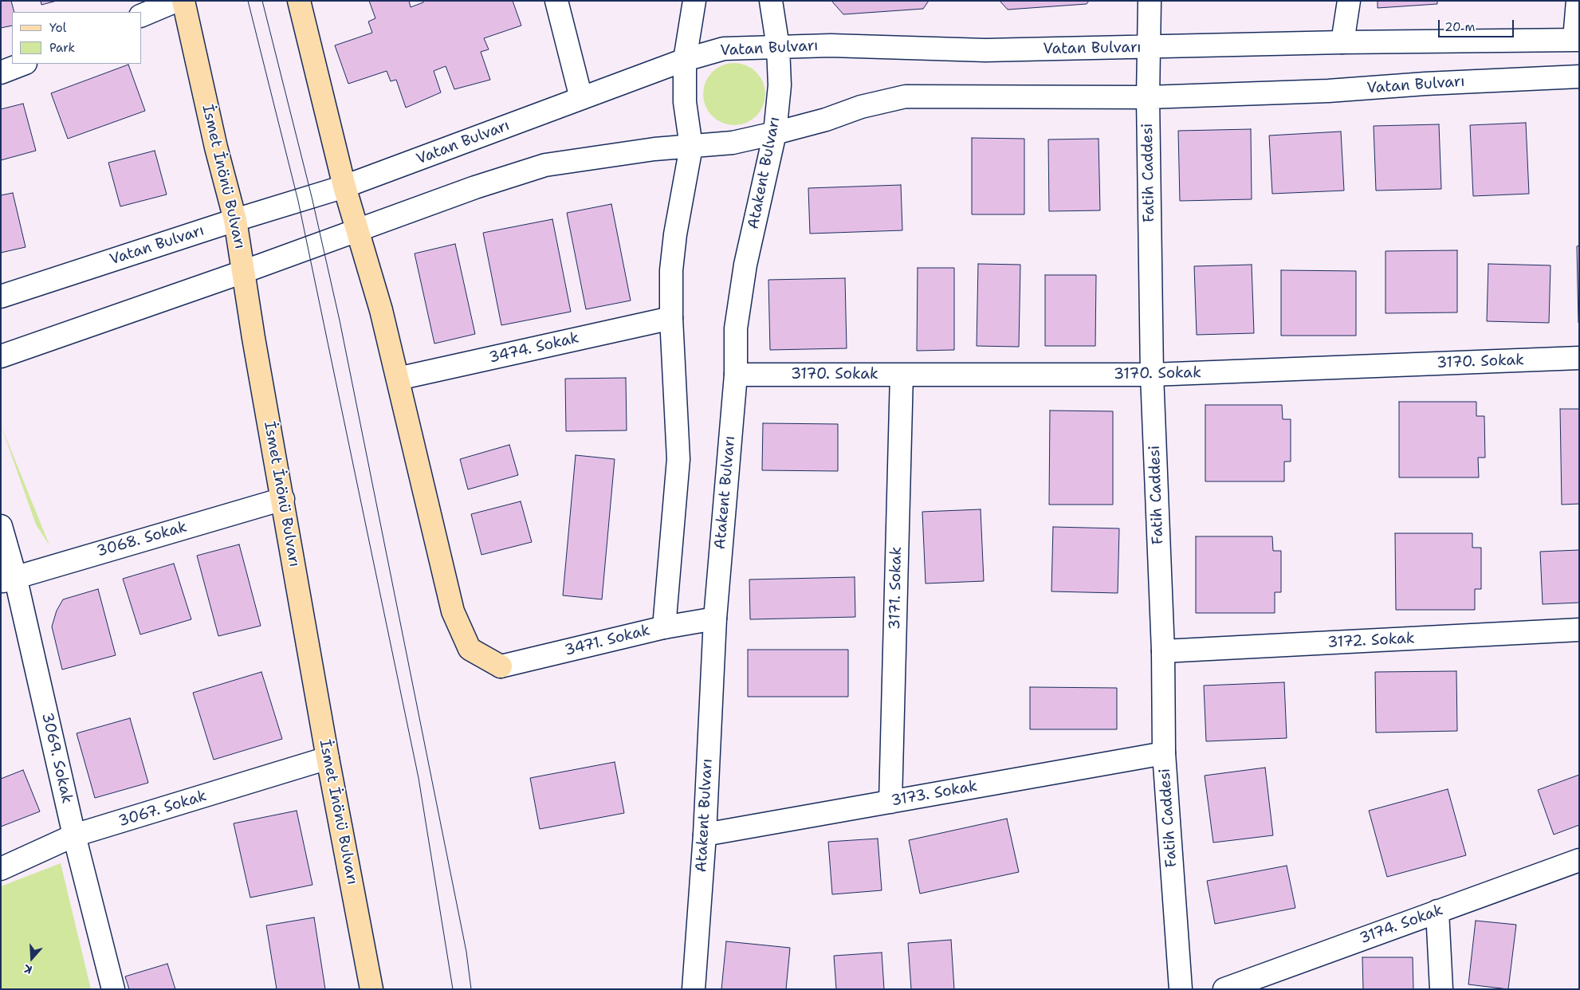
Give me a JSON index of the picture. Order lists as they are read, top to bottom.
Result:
{
  "streets": {
    "main road": ["İsmet İnönü Bulvarı"],
    "street": [
      "Vatan Bulvarı",
      "Atakent Bulvarı",
      "Fatih Caddesi",
      "3474. Sokak",
      "3170. Sokak",
      "3068. Sokak",
      "3171. Sokak",
      "3471. Sokak",
      "3172. Sokak",
      "3069. Sokak",
      "3173. Sokak",
      "3067. Sokak",
      "3174. Sokak"
    ]
  },
  "crossings": [
    ["Vatan Bulvarı", "Atakent Bulvarı"],
    ["Vatan Bulvarı", "Fatih Caddesi"],
    ["Vatan Bulvarı", "İsmet İnönü Bulvarı"],
    ["Atakent Bulvarı", "3170. Sokak"],
    ["Atakent Bulvarı", "3471. Sokak"],
    ["Atakent Bulvarı", "3173. Sokak"],
    ["Fatih Caddesi", "3170. Sokak"],
    ["Fatih Caddesi", "3172. Sokak"],
    ["Fatih Caddesi", "3173. Sokak"],
    ["İsmet İnönü Bulvarı", "3068. Sokak"],
    ["İsmet İnönü Bulvarı", "3067. Sokak"],
    ["3170. Sokak", "3171. Sokak"],
    ["3068. Sokak", "3069. Sokak"],
    ["3171. Sokak", "3173. Sokak"],
    ["3069. Sokak", "3067. Sokak"]
  ],
  "legend": ["Yol", "Park"],
  "scale_bar": "20 m",
  "north": "bottom"
}
